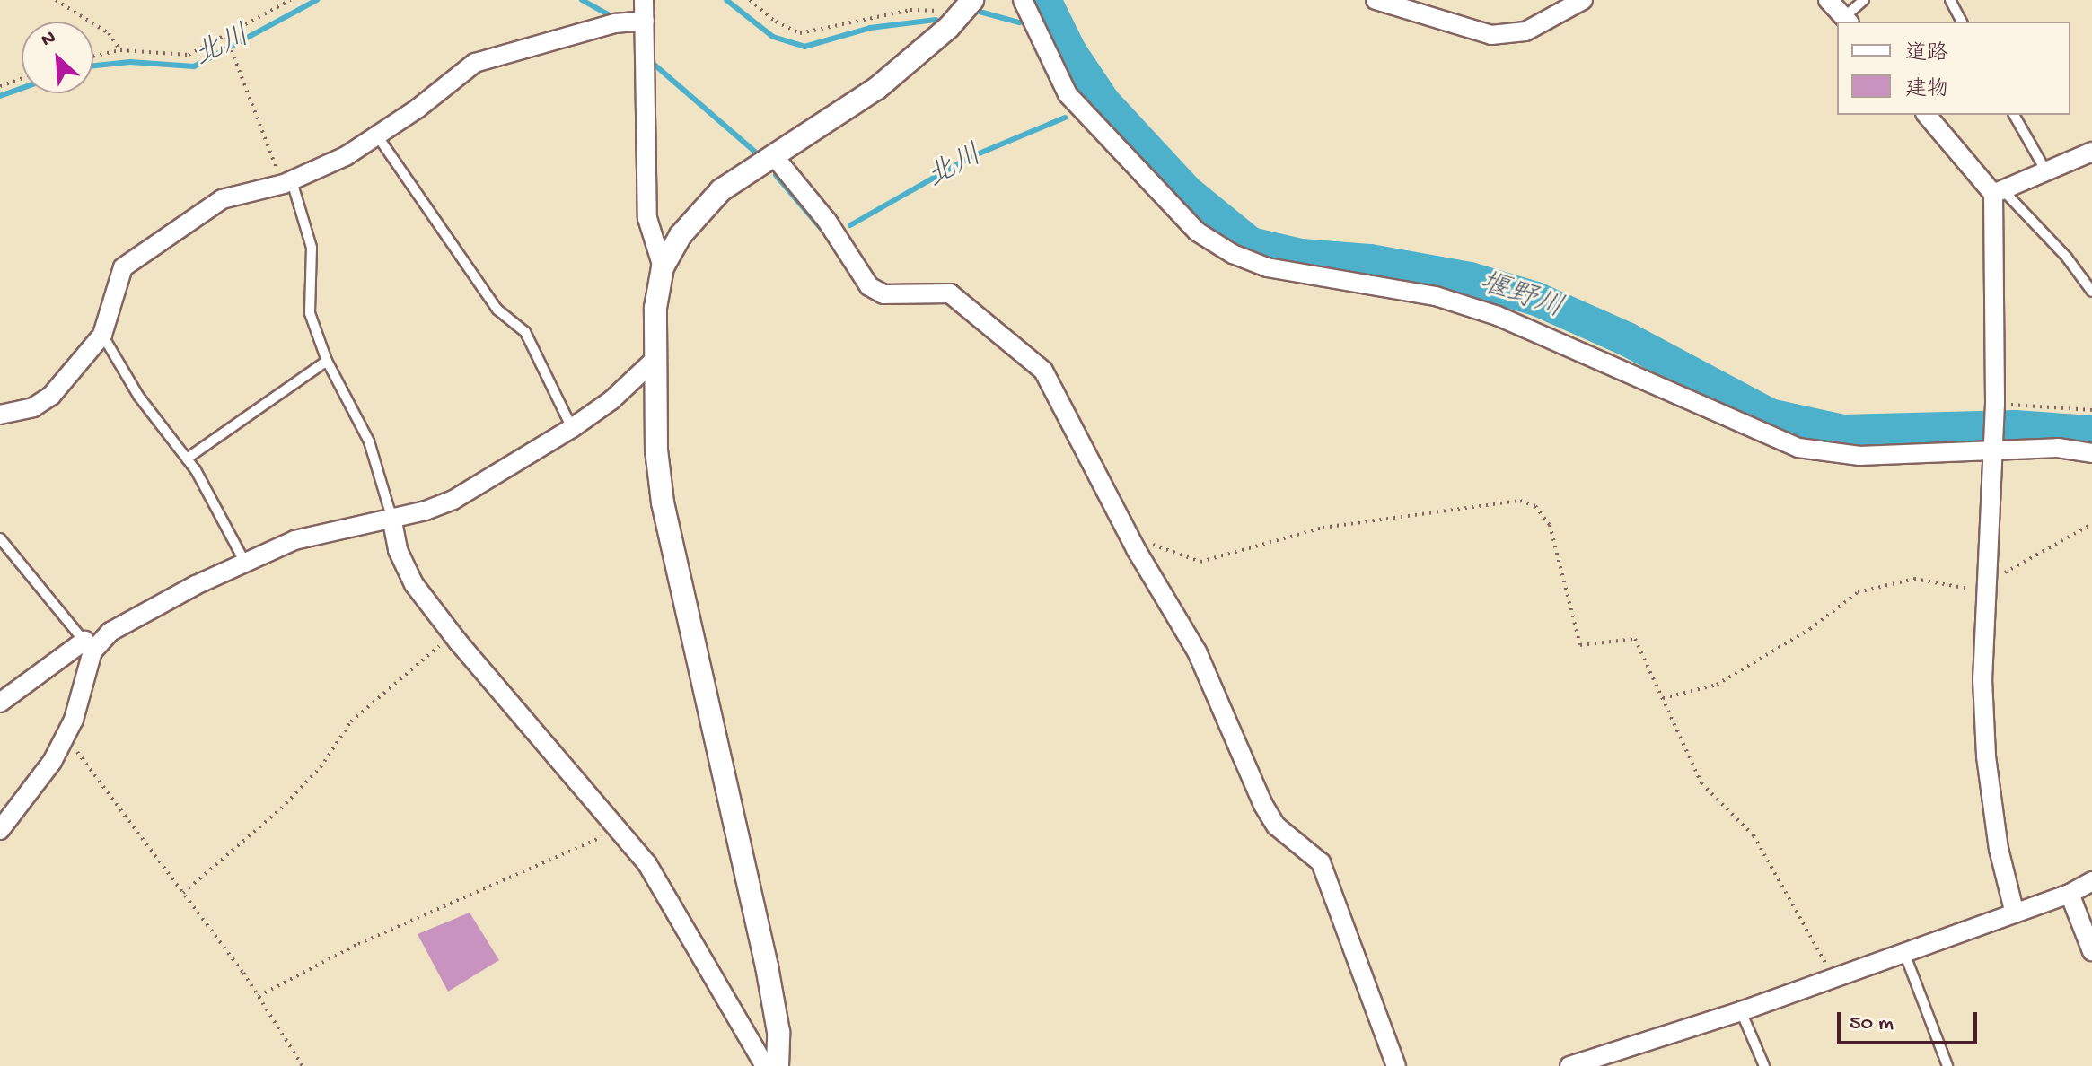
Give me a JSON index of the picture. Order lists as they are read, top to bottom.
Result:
{
  "water": ["北川", "堰野川"],
  "legend": ["道路", "建物"],
  "scale_bar": "50 m",
  "north": "top left"
}
